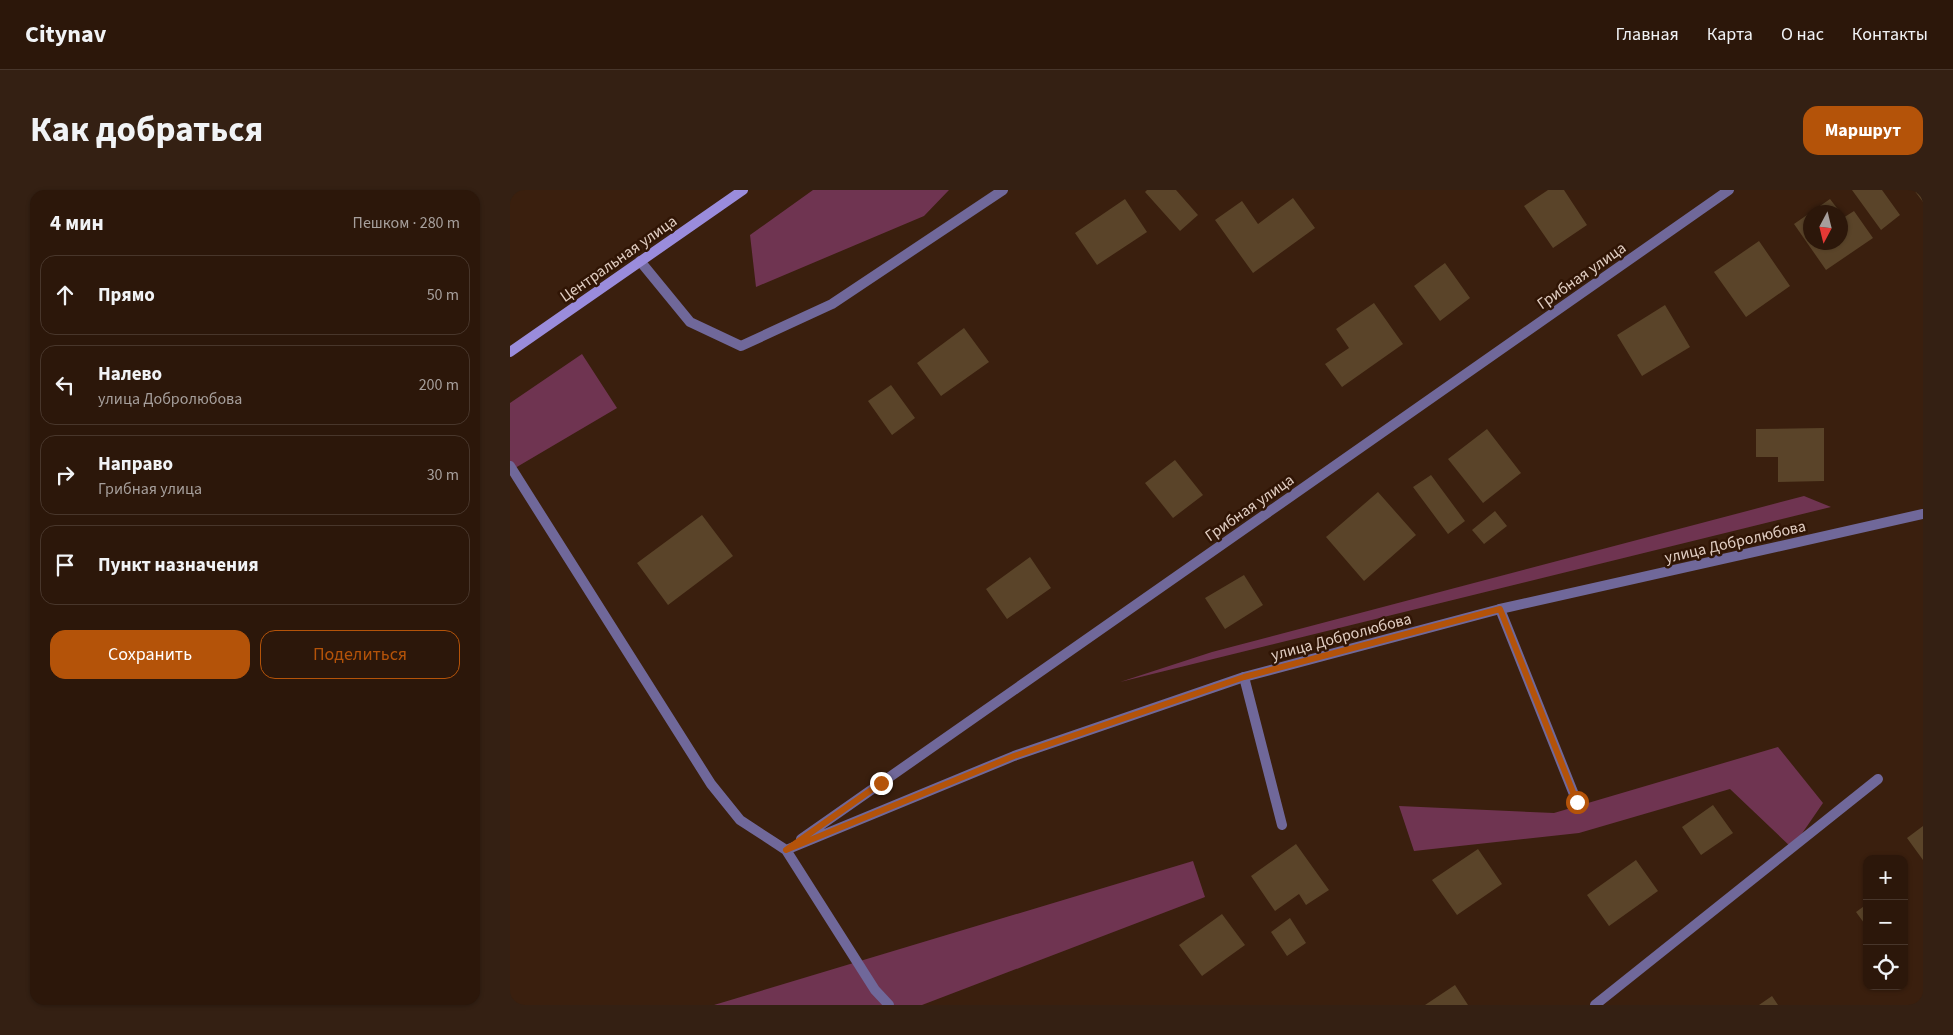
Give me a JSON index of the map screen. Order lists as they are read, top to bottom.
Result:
{
  "streets": {
    "main road": ["Центральная улица"],
    "street": ["Грибная улица", "улица Добролюбова"]
  },
  "crossings": [
    ["Грибная улица", "улица Добролюбова"]
  ],
  "north": "bottom",
  "page": {
    "header": "Citynav",
    "nav": [
      "Главная",
      "Карта",
      "О нас",
      "Контакты"
    ],
    "title": "Как добраться",
    "buttons": [
      "Маршрут",
      ["Сохранить", "Поделиться"]
    ],
    "heading": ["4 мин", "Пешком · 280 m"],
    "list": [
      ["Прямо", "50 m"],
      ["Налево", "улица Добролюбова", "200 m"],
      ["Направо", "Грибная улица", "30 m"],
      "Пункт назначения"
    ],
    "map_buttons": ["+", "−"]
  }
}
